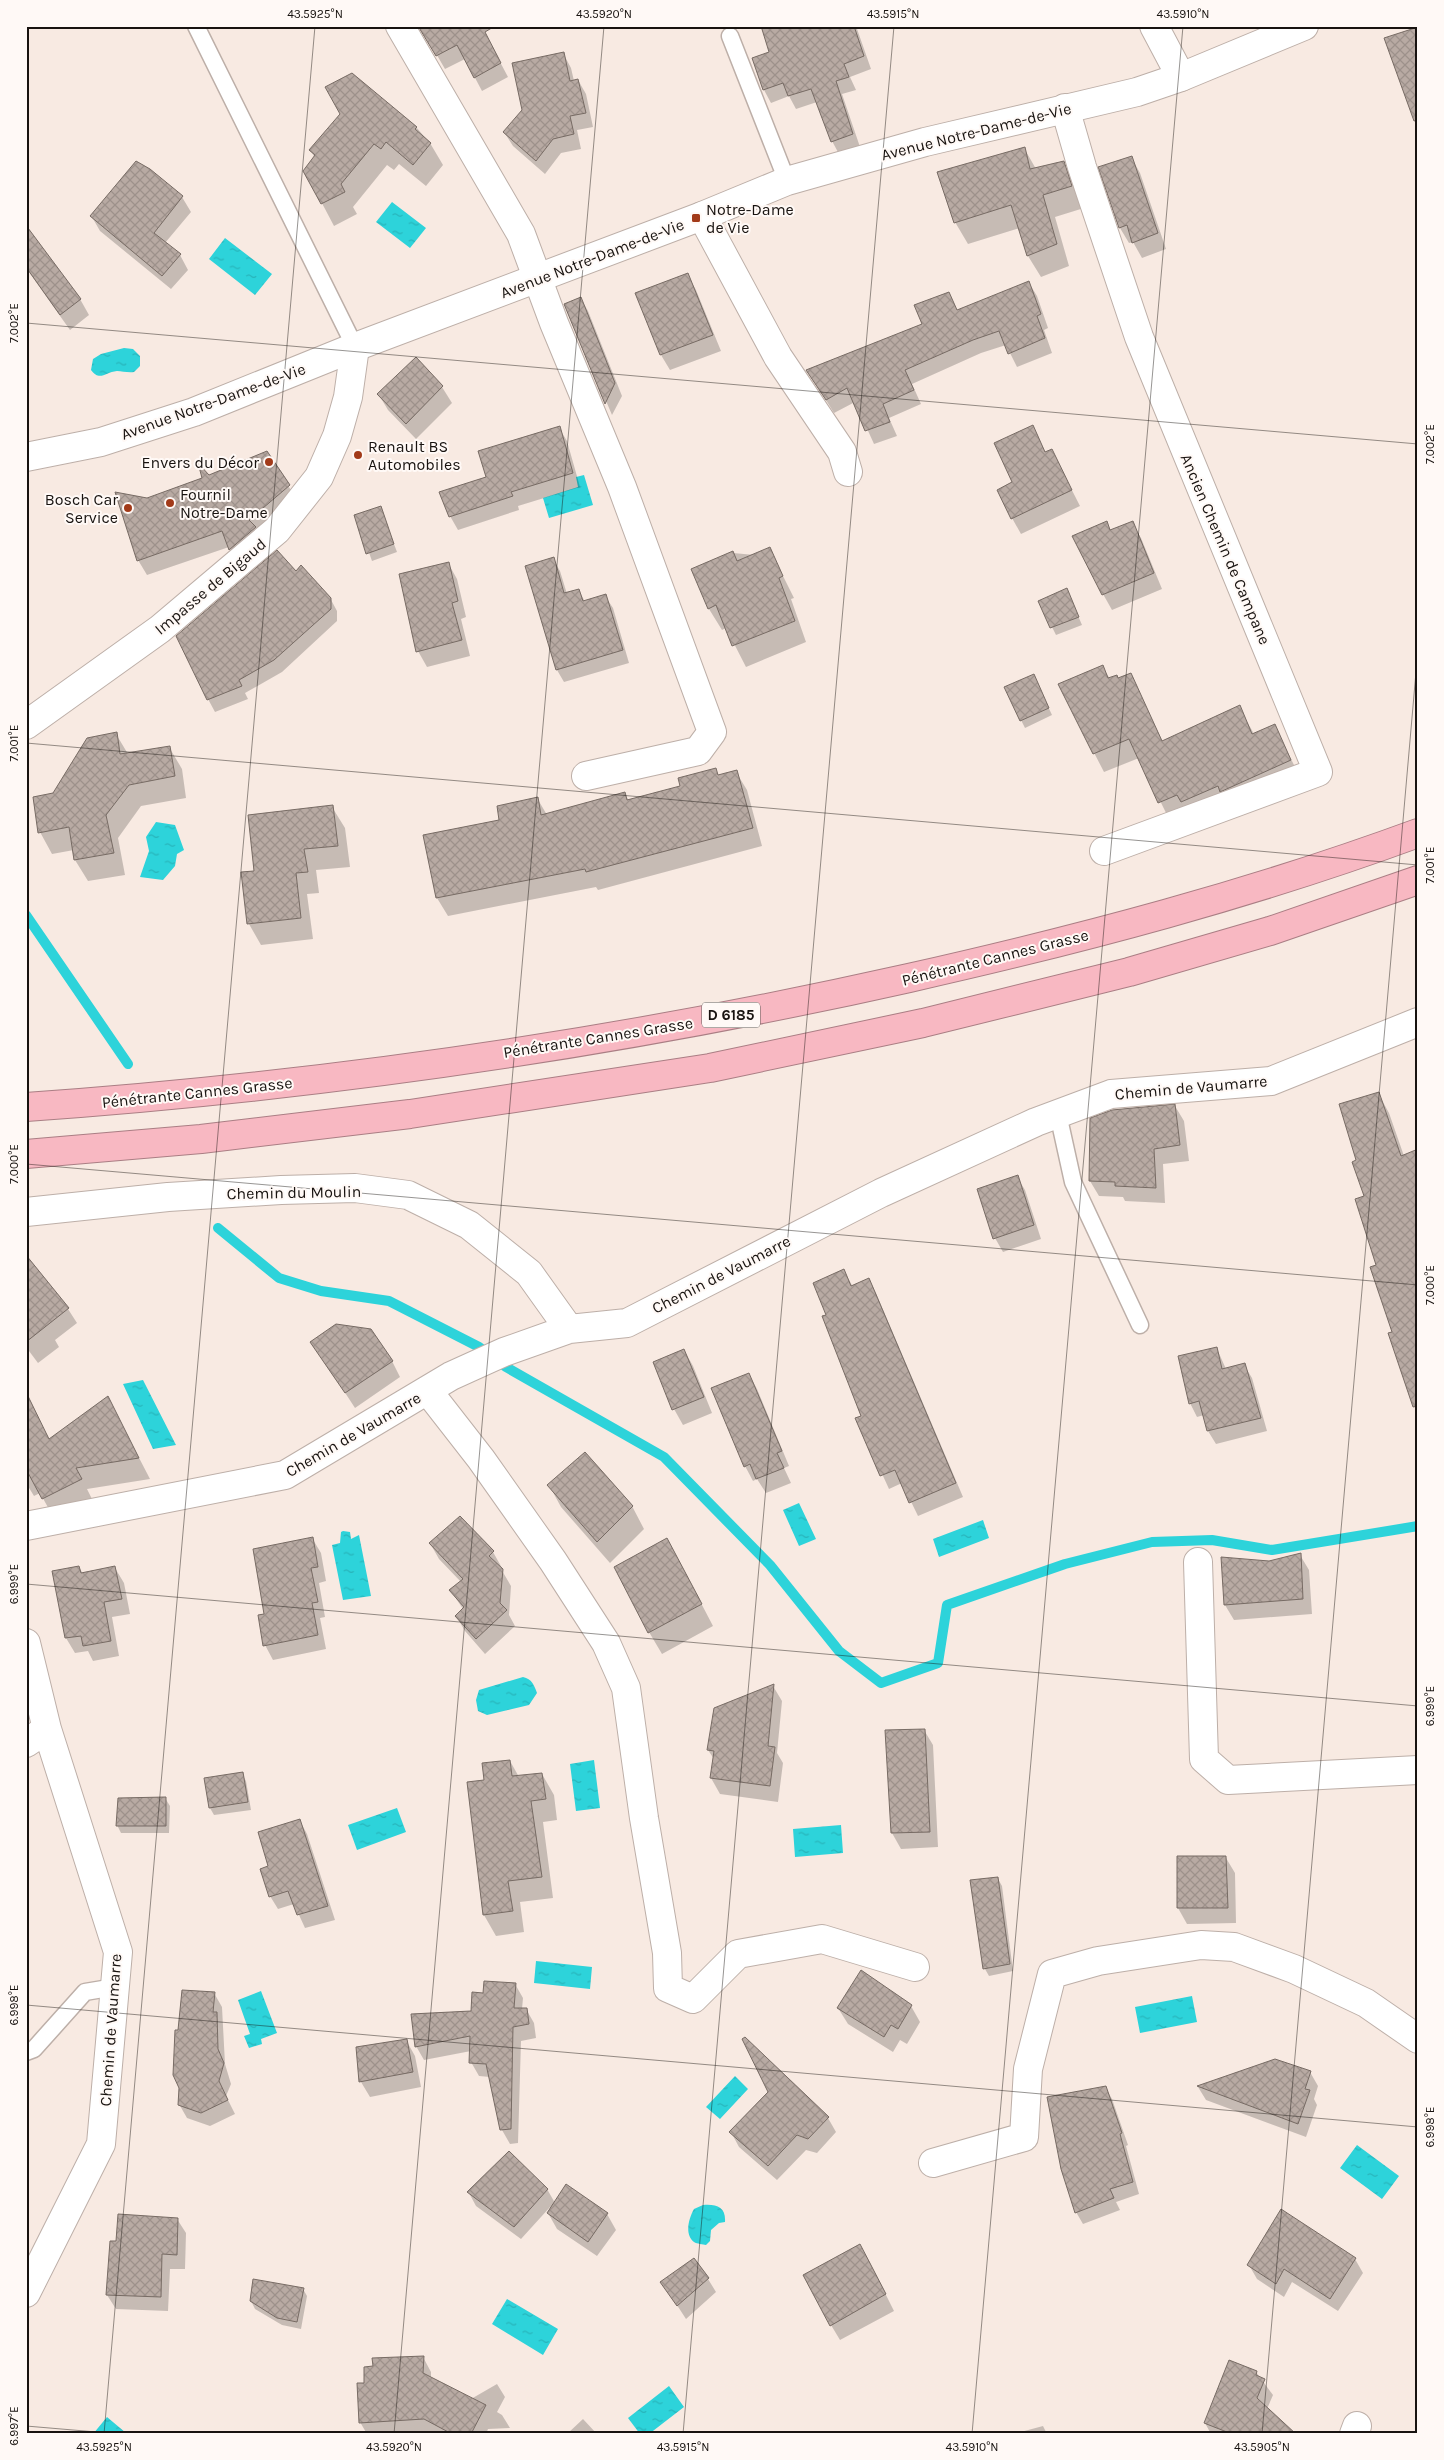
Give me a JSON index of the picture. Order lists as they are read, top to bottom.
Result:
{
  "streets": {
    "highway": ["Pénétrante Cannes Grasse", "D 6185"],
    "street": [
      "Avenue Notre-Dame-de-Vie",
      "Ancien Chemin de Campane",
      "Impasse de Bigaud",
      "Chemin de Vaumarre",
      "Chemin du Moulin"
    ]
  },
  "crossings": [
    ["Avenue Notre-Dame-de-Vie", "Ancien Chemin de Campane"],
    ["Avenue Notre-Dame-de-Vie", "Impasse de Bigaud"],
    ["Chemin de Vaumarre", "Chemin du Moulin"]
  ],
  "places": {
    "transit": ["Notre-Dame de Vie"],
    "other": [
      "Renault BS Automobiles",
      "Envers du Décor",
      "Fournil Notre-Dame",
      "Bosch Car Service"
    ]
  },
  "coordinates": [
    "43.5925°N",
    "43.5920°N",
    "43.5915°N",
    "43.5910°N",
    "7.002°E",
    "7.001°E",
    "7.000°E",
    "6.999°E",
    "6.998°E",
    "6.997°E",
    "43.5905°N"
  ]
}
